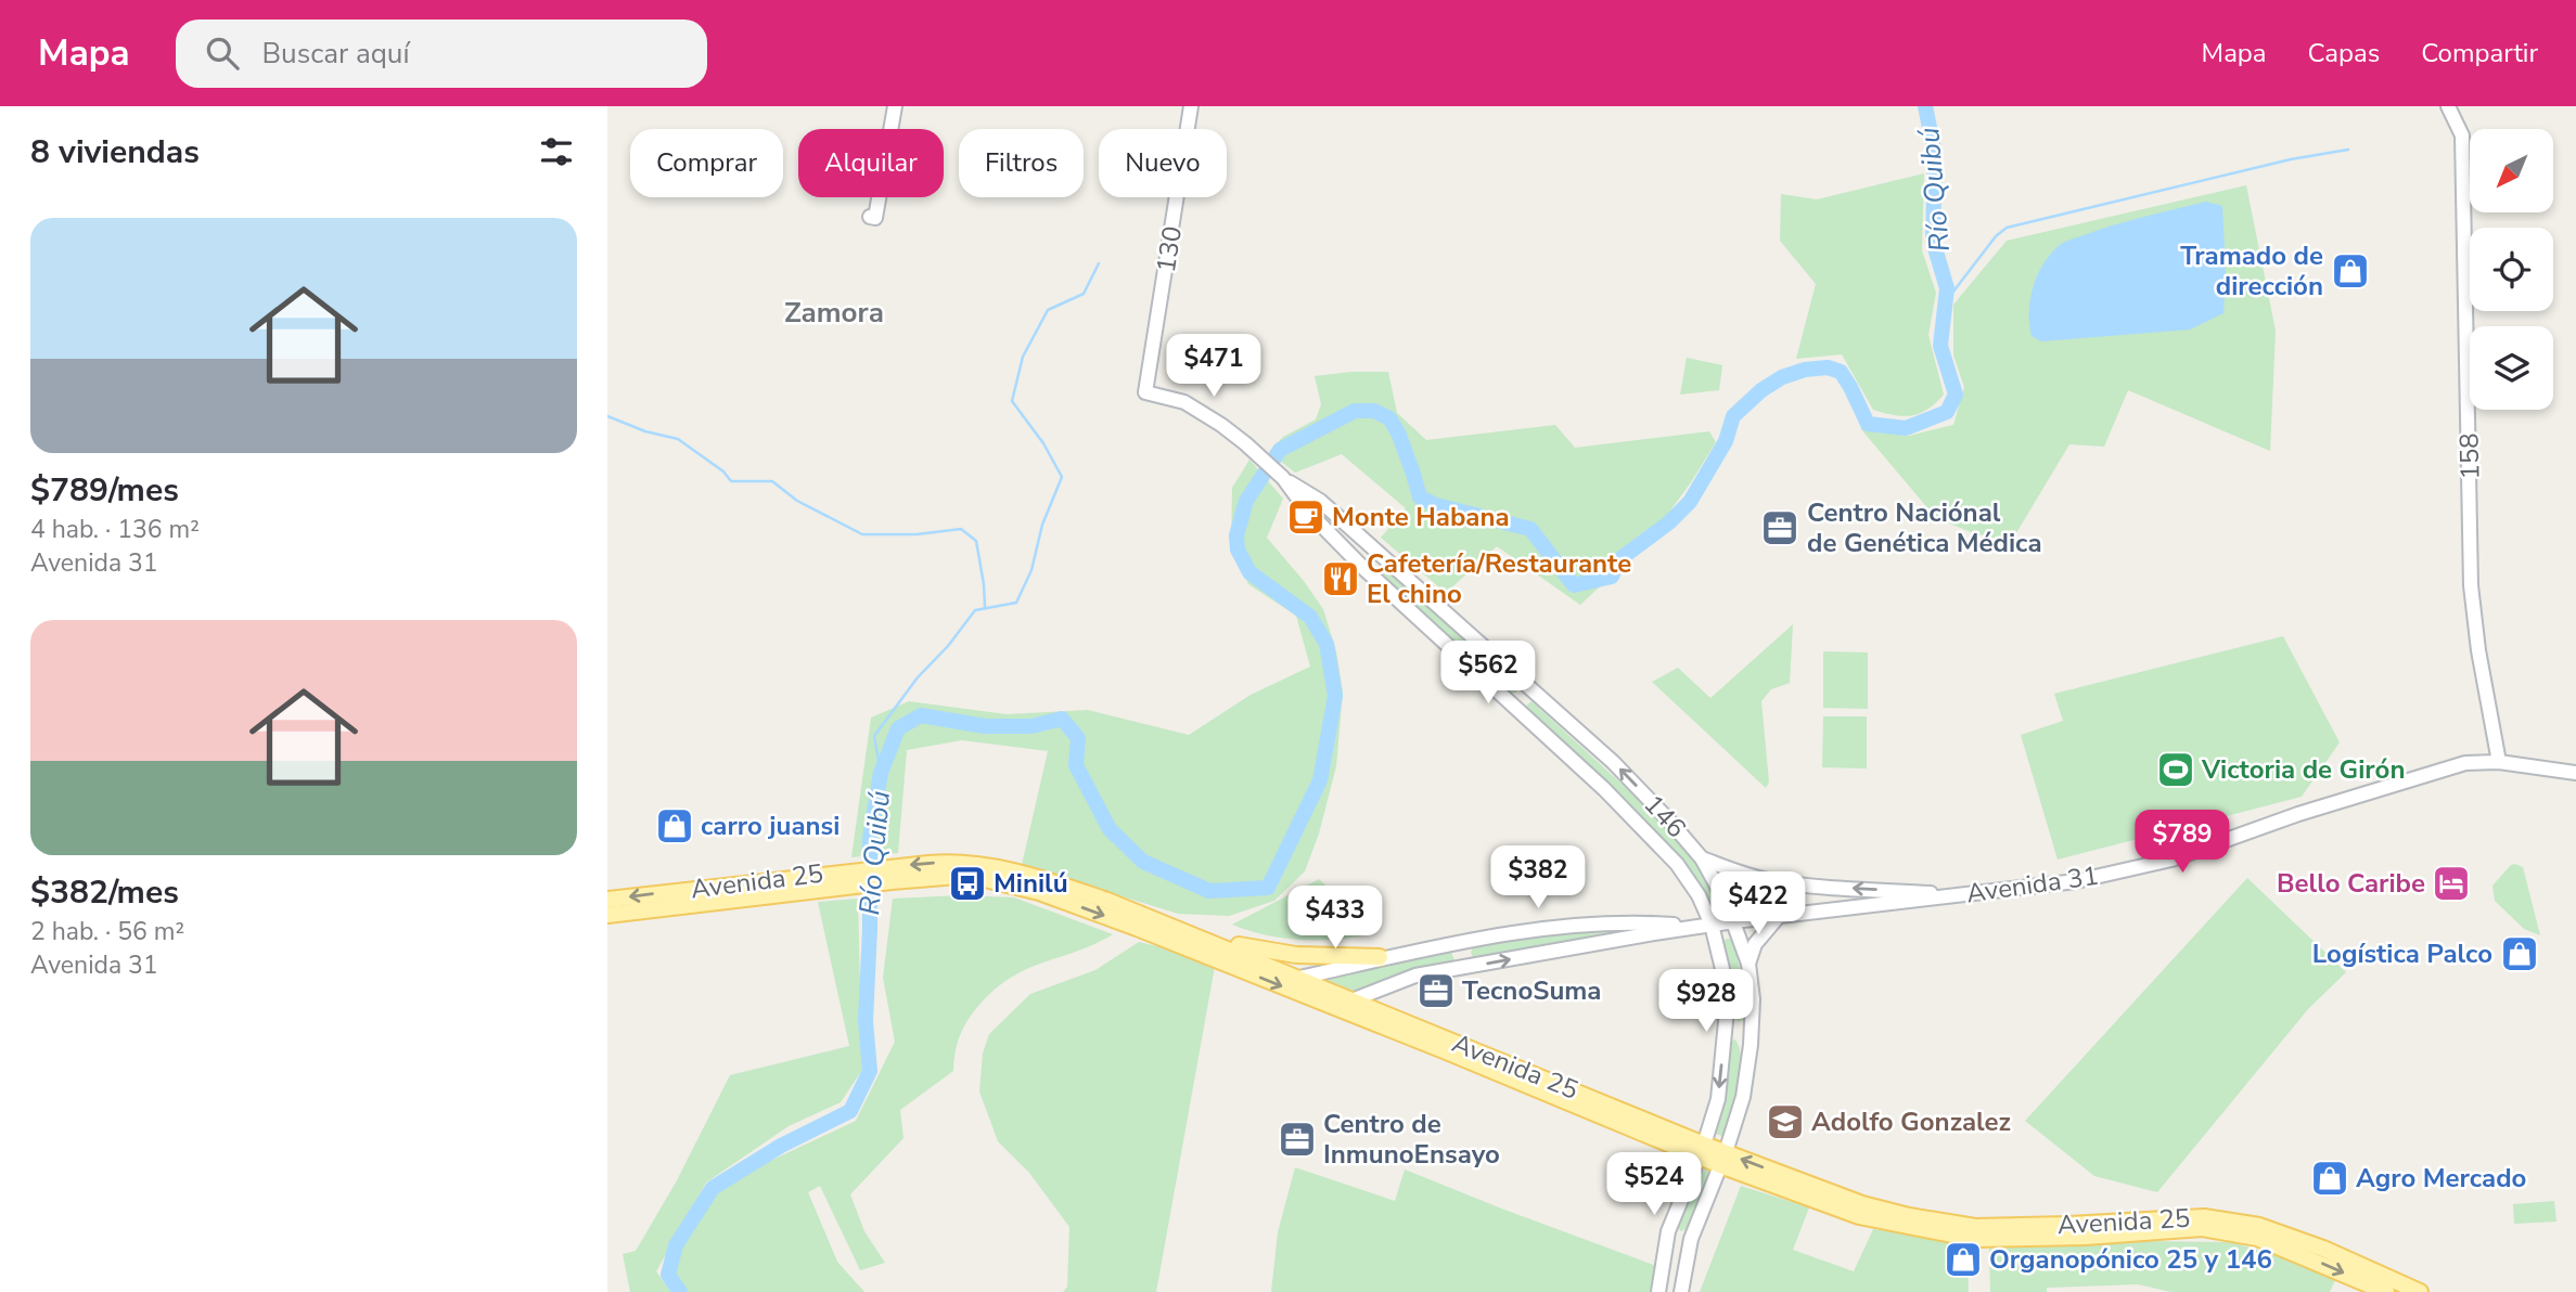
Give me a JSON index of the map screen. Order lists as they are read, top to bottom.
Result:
{
  "streets": {
    "main road": [
      "130",
      "158",
      "146",
      "Avenida 25",
      "Avenida 31"
    ]
  },
  "crossings": [
    ["130", "146"],
    ["158", "Avenida 31"],
    ["146", "Avenida 25"],
    ["146", "Avenida 31"],
    ["Avenida 25", "Avenida 31"]
  ],
  "districts": ["Zamora"],
  "water": ["Río Quibú"],
  "places": {
    "shop": [
      "Tramado de dirección",
      "carro juansi",
      "Logística Palco",
      "Agro Mercado",
      "Organopónico 25 y 146"
    ],
    "cafe": ["Monte Habana"],
    "office": ["Centro Naciónal de Genética Médica", "TecnoSuma", "Centro de InmunoEnsayo"],
    "restaurant": ["Cafetería/Restaurante El chino"],
    "sports": ["Victoria de Girón"],
    "bus stop": ["Minilú"],
    "hotel": ["Bello Caribe"],
    "school or university": ["Adolfo Gonzalez"]
  },
  "north": "bottom left",
  "page": {
    "header": "Mapa",
    "search": "Buscar aquí",
    "nav": ["Mapa", "Capas", "Compartir"],
    "heading": "8 viviendas",
    "chip": [
      "Comprar",
      "Alquilar",
      "Filtros",
      "Nuevo"
    ],
    "list": [
      {
        "name": "$789/mes",
        "note": "4 hab. · 136 m² · Avenida 31"
      },
      {
        "name": "$382/mes",
        "note": "2 hab. · 56 m² · Avenida 31"
      }
    ],
    "price": [
      "$471",
      "$562",
      "$789",
      "$382",
      "$422",
      "$433",
      "$928",
      "$524"
    ]
  }
}
